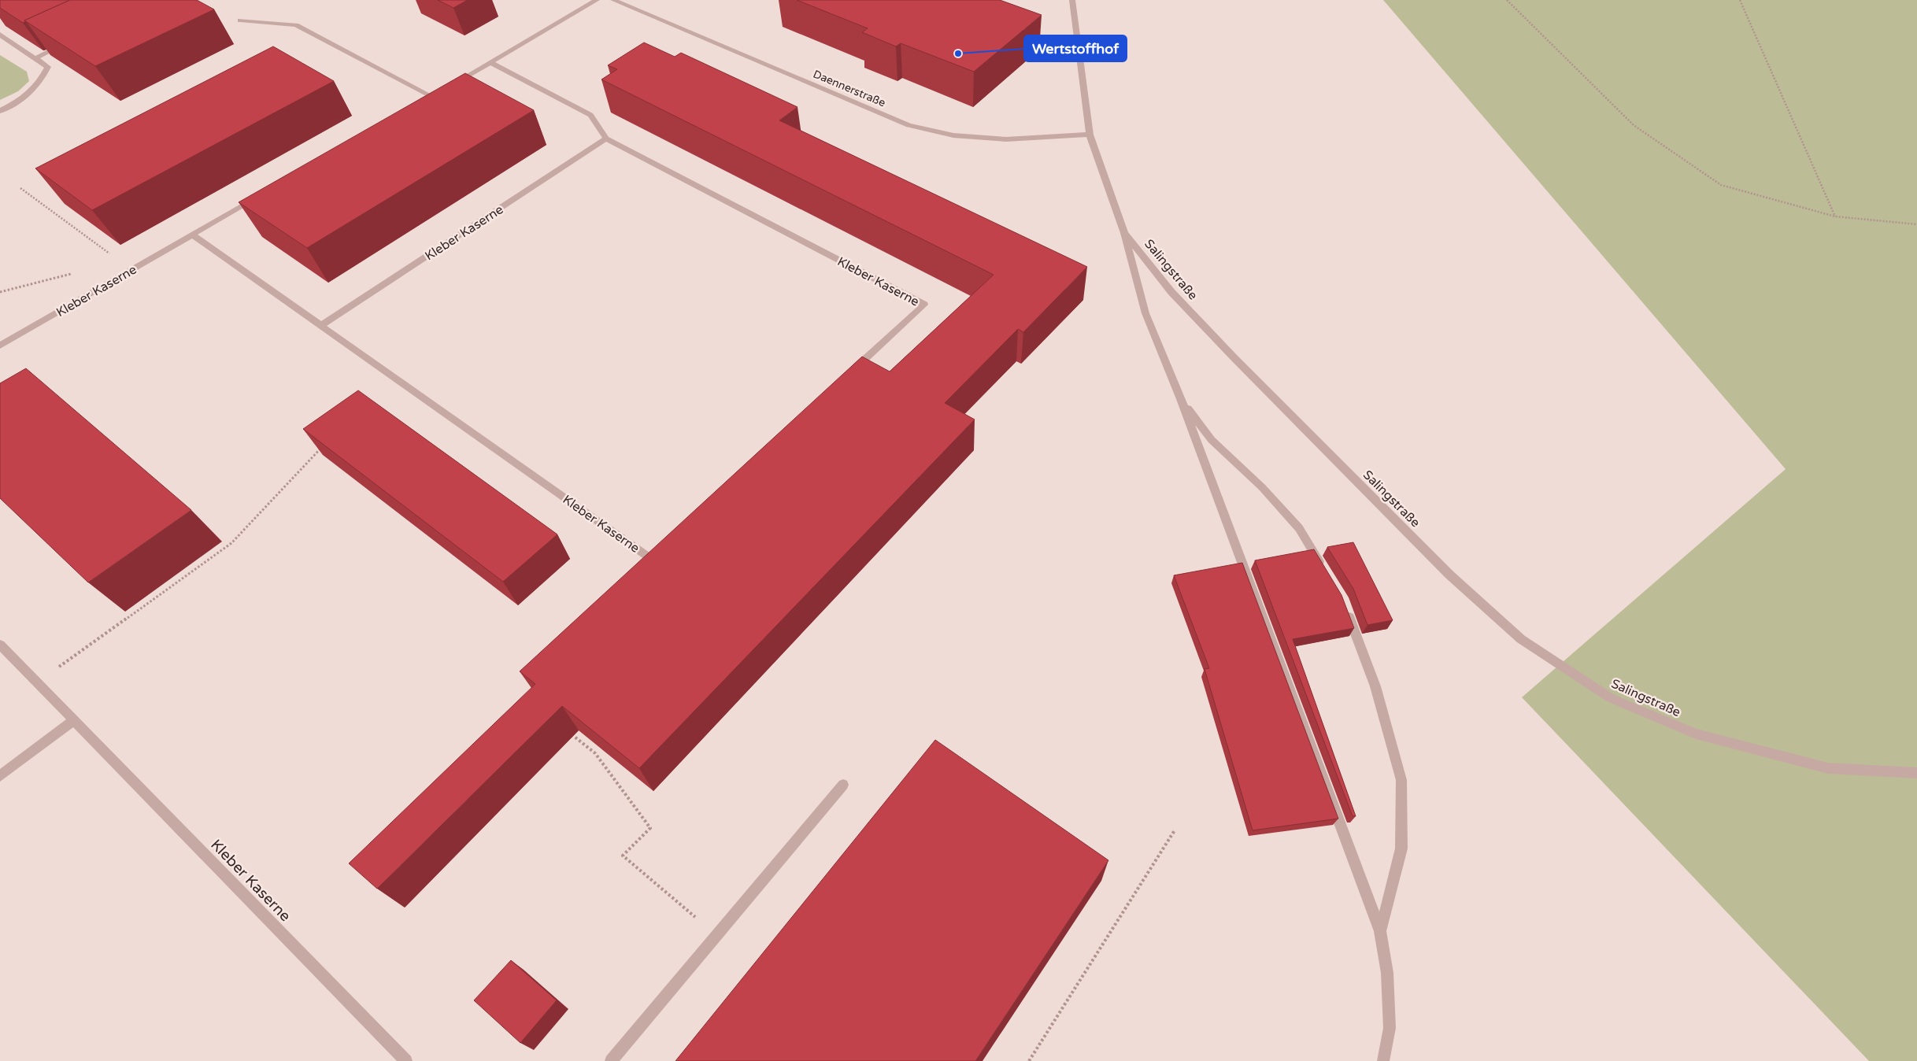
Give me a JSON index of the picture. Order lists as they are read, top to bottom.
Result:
{
  "streets": {
    "street": ["Daennerstraße", "Kleber Kaserne", "Salingstraße"]
  },
  "crossings": [
    ["Daennerstraße", "Salingstraße"]
  ],
  "places": ["Wertstoffhof"]
}
